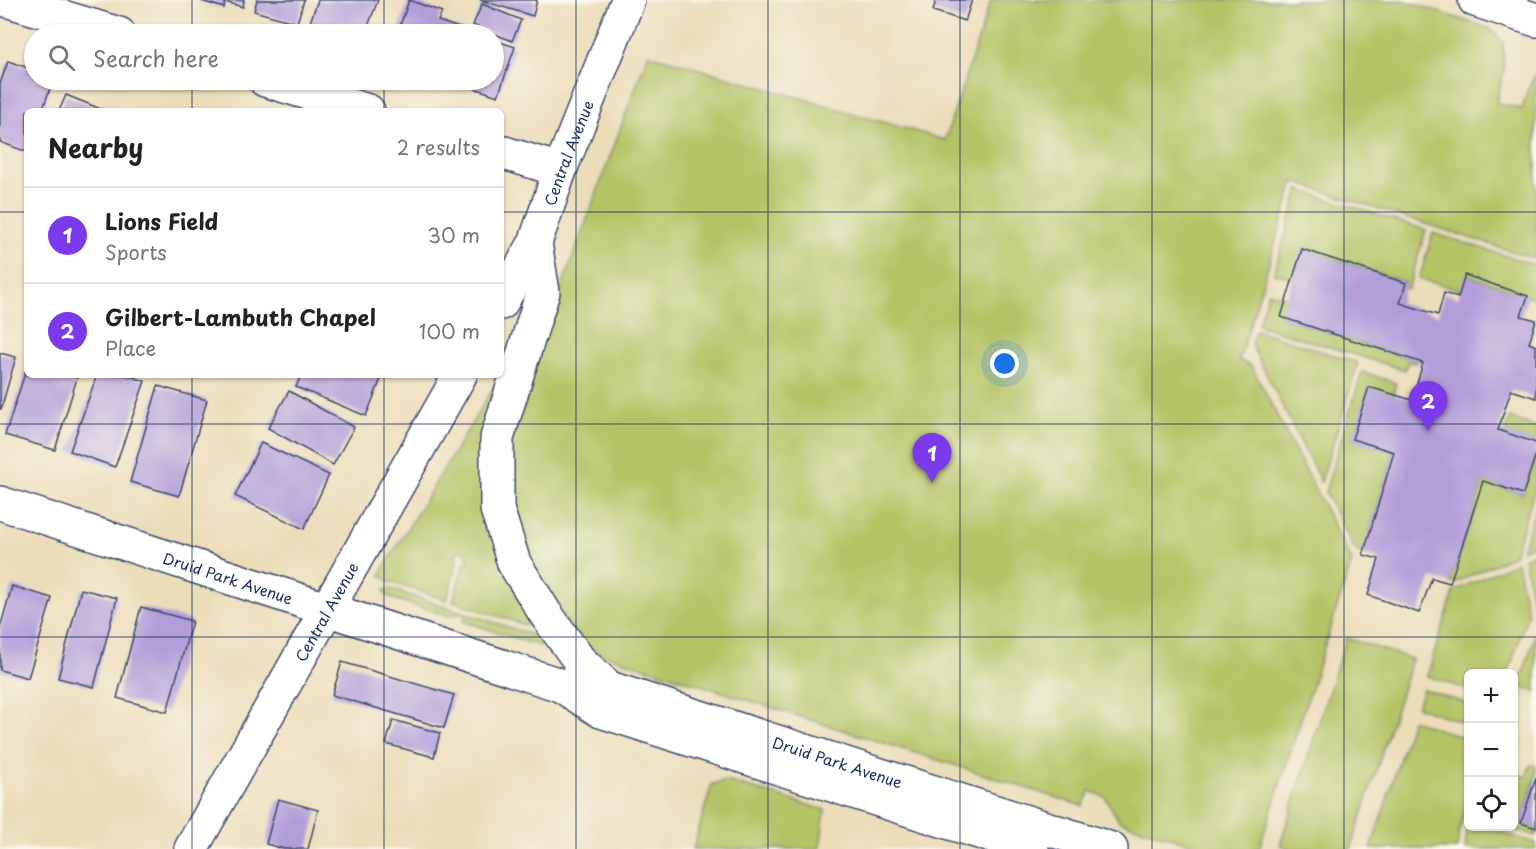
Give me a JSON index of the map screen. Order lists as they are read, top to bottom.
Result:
{
  "streets": {
    "street": ["Central Avenue", "Druid Park Avenue"]
  },
  "crossings": [
    ["Central Avenue", "Druid Park Avenue"]
  ],
  "page": {
    "search": "Search here",
    "heading": ["Nearby", "2 results"],
    "list": [
      {
        "mark": "1",
        "name": "Lions Field",
        "note": "Sports",
        "value": "30 m"
      },
      {
        "mark": "2",
        "name": "Gilbert-Lambuth Chapel",
        "note": "Place",
        "value": "100 m"
      }
    ],
    "pins": ["2", "1"],
    "map_buttons": ["+", "−"]
  }
}
